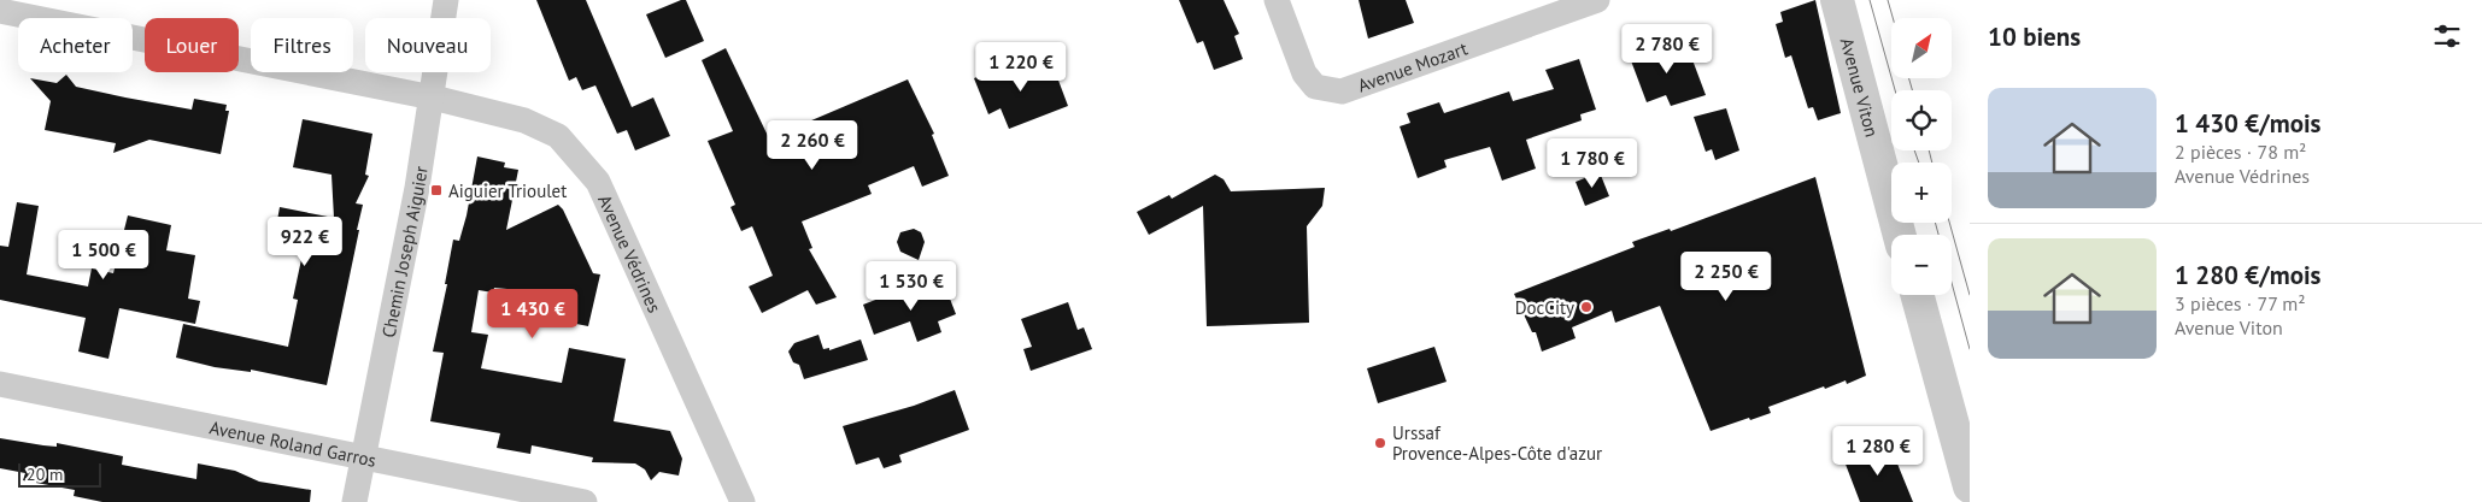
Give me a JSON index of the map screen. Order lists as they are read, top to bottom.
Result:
{
  "streets": {
    "street": [
      "Avenue Mozart",
      "Avenue Viton",
      "Chemin Joseph Aiguier",
      "Avenue Védrines",
      "Avenue Roland Garros"
    ]
  },
  "crossings": [
    ["Chemin Joseph Aiguier", "Avenue Védrines"],
    ["Chemin Joseph Aiguier", "Avenue Roland Garros"]
  ],
  "places": {
    "transit": ["Aiguier Trioulet"],
    "other": ["DocCity", "Urssaf Provence-Alpes-Côte d'azur"]
  },
  "scale_bar": "20 m",
  "north": "top right",
  "page": {
    "heading": "10 biens",
    "map_buttons": ["+", "−"],
    "chip": [
      "Acheter",
      "Louer",
      "Filtres",
      "Nouveau"
    ],
    "price": [
      "2 780 €",
      "1 220 €",
      "2 260 €",
      "1 780 €",
      "922 €",
      "1 500 €",
      "2 250 €",
      "1 530 €",
      "1 430 €",
      "1 280 €"
    ],
    "list": [
      {
        "name": "1 430 €/mois",
        "note": "2 pièces · 78 m² · Avenue Védrines"
      },
      {
        "name": "1 280 €/mois",
        "note": "3 pièces · 77 m² · Avenue Viton"
      }
    ],
    "scale": "20 m"
  }
}
